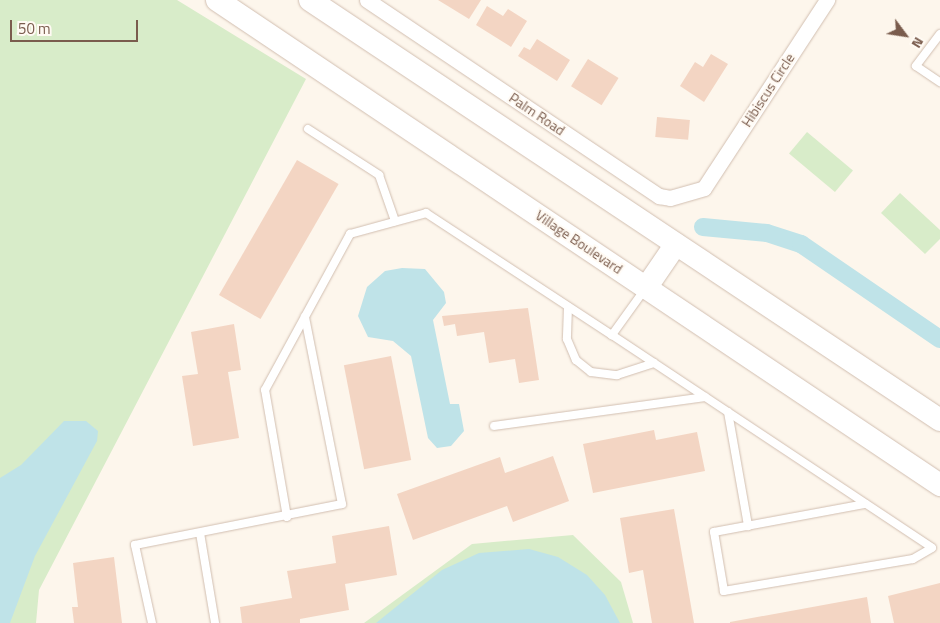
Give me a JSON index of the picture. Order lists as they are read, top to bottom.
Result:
{
  "streets": {
    "street": ["Hibiscus Circle", "Palm Road", "Village Boulevard"]
  },
  "crossings": [
    ["Hibiscus Circle", "Palm Road"]
  ],
  "scale_bar": "50 m",
  "north": "bottom right"
}
